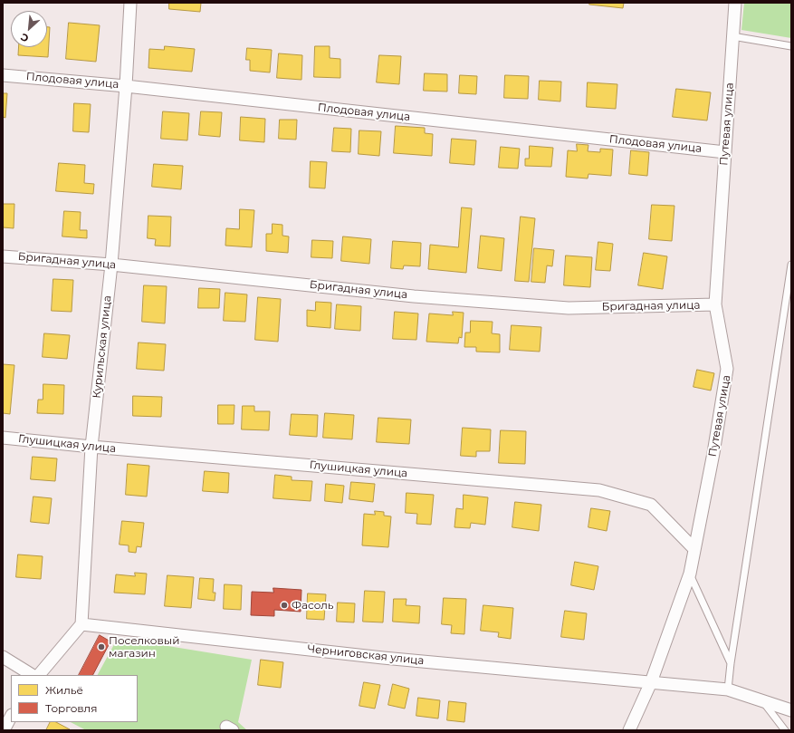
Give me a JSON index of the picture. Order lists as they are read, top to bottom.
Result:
{
  "streets": {
    "street": [
      "Плодовая улица",
      "Путевая улица",
      "Бригадная улица",
      "Курильская улица",
      "Глушицкая улица",
      "Черниговская улица"
    ]
  },
  "crossings": [
    ["Плодовая улица", "Путевая улица"],
    ["Плодовая улица", "Курильская улица"],
    ["Путевая улица", "Бригадная улица"],
    ["Путевая улица", "Глушицкая улица"],
    ["Путевая улица", "Черниговская улица"],
    ["Бригадная улица", "Курильская улица"],
    ["Курильская улица", "Глушицкая улица"],
    ["Курильская улица", "Черниговская улица"]
  ],
  "places": ["Фасоль", "Поселковый магазин"],
  "legend": ["Жильё", "Торговля"],
  "north": "bottom left"
}
